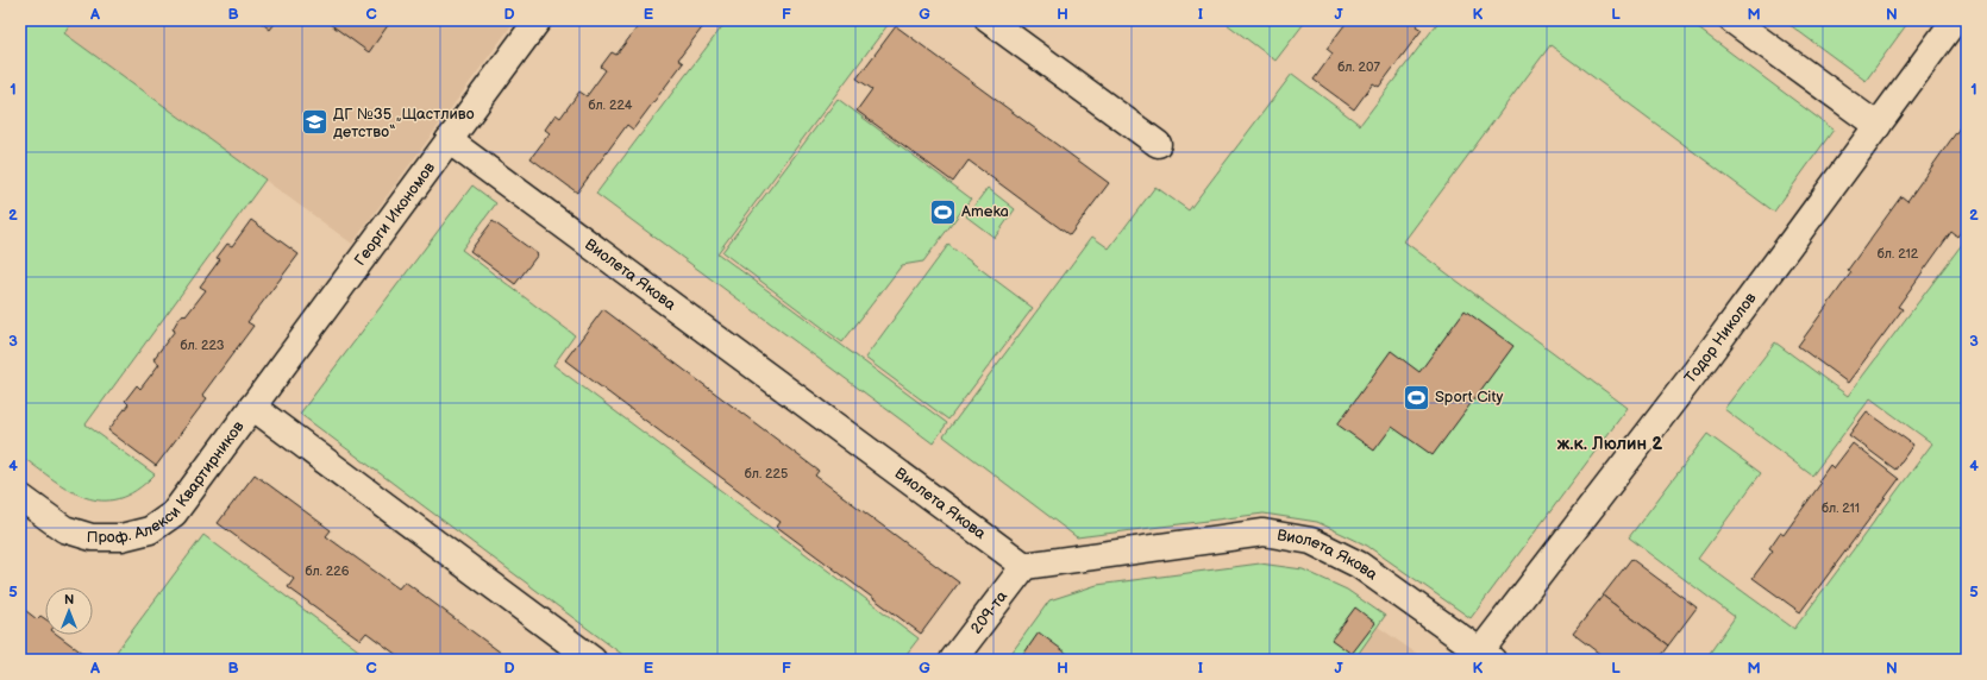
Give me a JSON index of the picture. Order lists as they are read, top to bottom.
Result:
{
  "streets": {
    "street": [
      "Георги Икономов",
      "Виолета Якова",
      "Тодор Николов",
      "Проф. Алекси Квартирников",
      "209-та"
    ]
  },
  "crossings": [
    ["Георги Икономов", "Виолета Якова"],
    ["Георги Икономов", "Проф. Алекси Квартирников"],
    ["Виолета Якова", "Тодор Николов"],
    ["Виолета Якова", "209-та"]
  ],
  "districts": ["ж.к. Люлин 2"],
  "places": {
    "school or university": ["ДГ №35 „Щастливо детство“"],
    "sports": ["Ameka", "Sport City"]
  },
  "house_numbers": [
    "бл. 207",
    "бл. 224",
    "бл. 212",
    "бл. 223",
    "бл. 225",
    "бл. 211",
    "бл. 226"
  ],
  "north": "top",
  "grid": {
    "columns": [
      "A",
      "B",
      "C",
      "D",
      "E",
      "F",
      "G",
      "H",
      "I",
      "J",
      "K",
      "L",
      "M",
      "N"
    ],
    "rows": [
      "1",
      "2",
      "3",
      "4",
      "5"
    ]
  }
}
